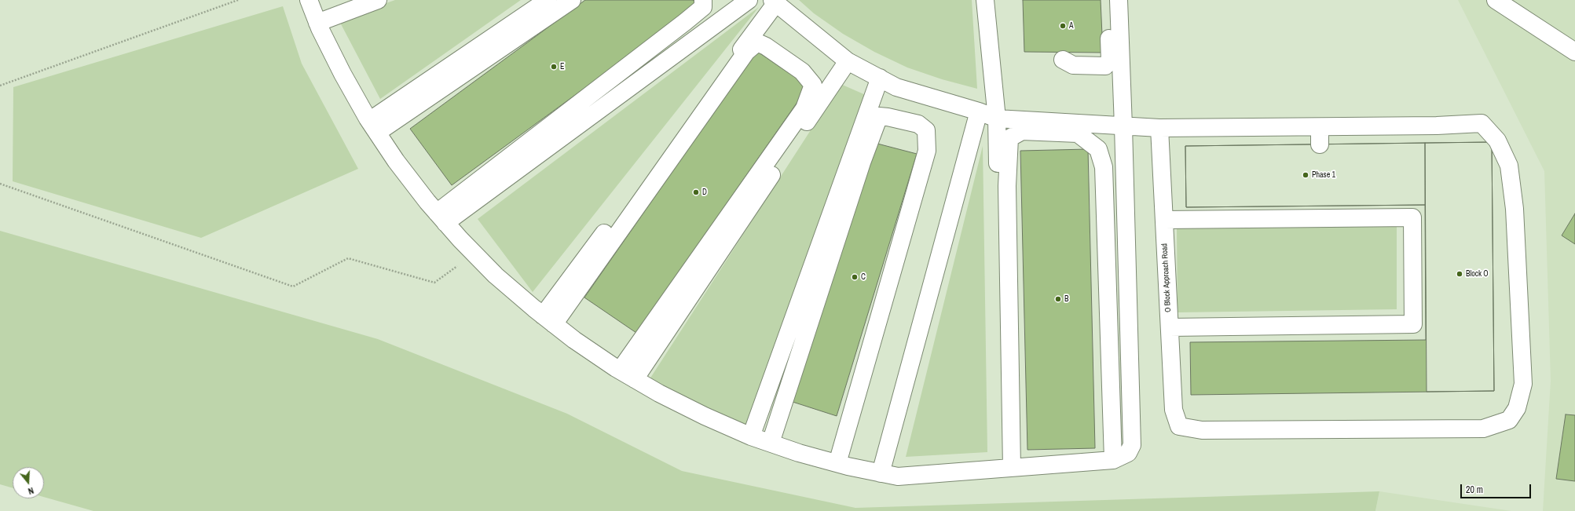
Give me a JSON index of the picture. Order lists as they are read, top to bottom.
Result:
{
  "streets": {
    "street": ["O Block Approach Road"]
  },
  "places": [
    "A",
    "E",
    "Phase 1",
    "D",
    "Block O",
    "C",
    "B"
  ],
  "scale_bar": "20 m",
  "north": "bottom"
}
